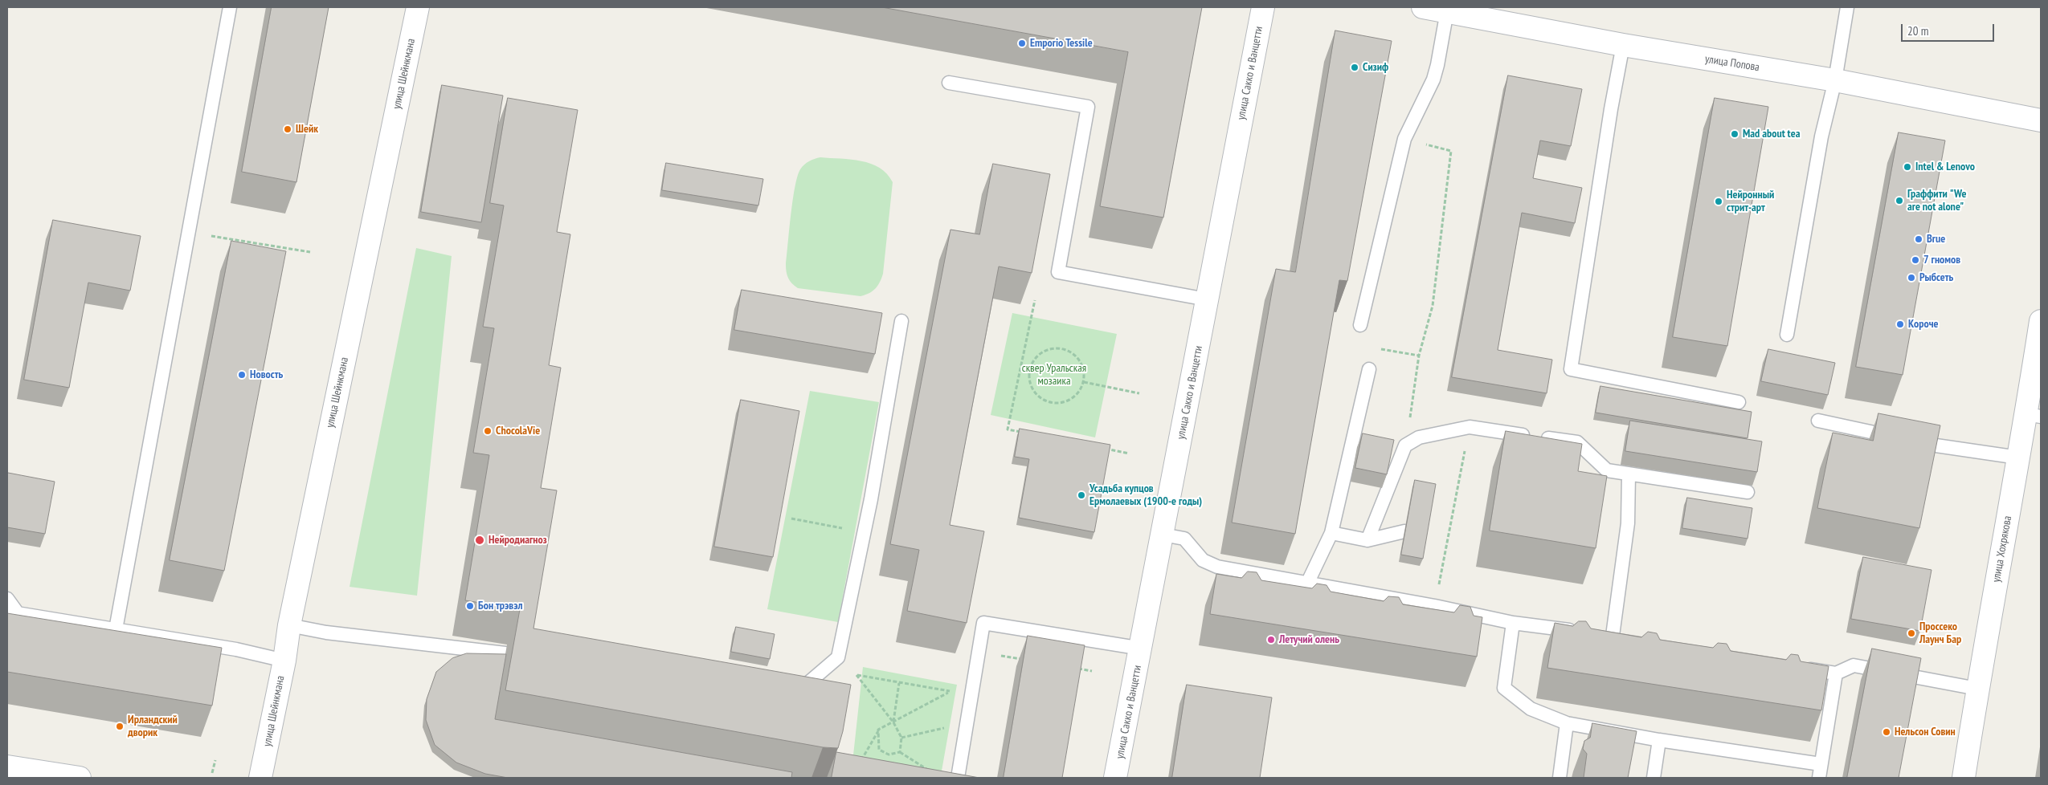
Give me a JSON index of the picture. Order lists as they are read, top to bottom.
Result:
{
  "streets": {
    "street": [
      "улица Попова",
      "улица Сакко и Ванцетти",
      "улица Шейнкмана",
      "улица Хохрякова"
    ]
  },
  "parks": ["сквер Уральская мозаика"],
  "places": [
    "Emporio Tessile",
    "Сизиф",
    "Шейк",
    "Mad about tea",
    "Intel & Lenovo",
    "Граффити \"We are not alone\"",
    "Нейронный стрит-арт",
    "Brue",
    "7 гномов",
    "Рыбсеть",
    "Короче",
    "Новость",
    "ChocolaVie",
    "Усадьба купцов Ермолаевых (1900-е годы)",
    "Нейродиагноз",
    "Бон трэвэл",
    "Проссеко Лаунч Бар",
    "Летучий олень",
    "Ирландский дворик",
    "Нельсон Совин"
  ],
  "scale_bar": "20 m"
}
